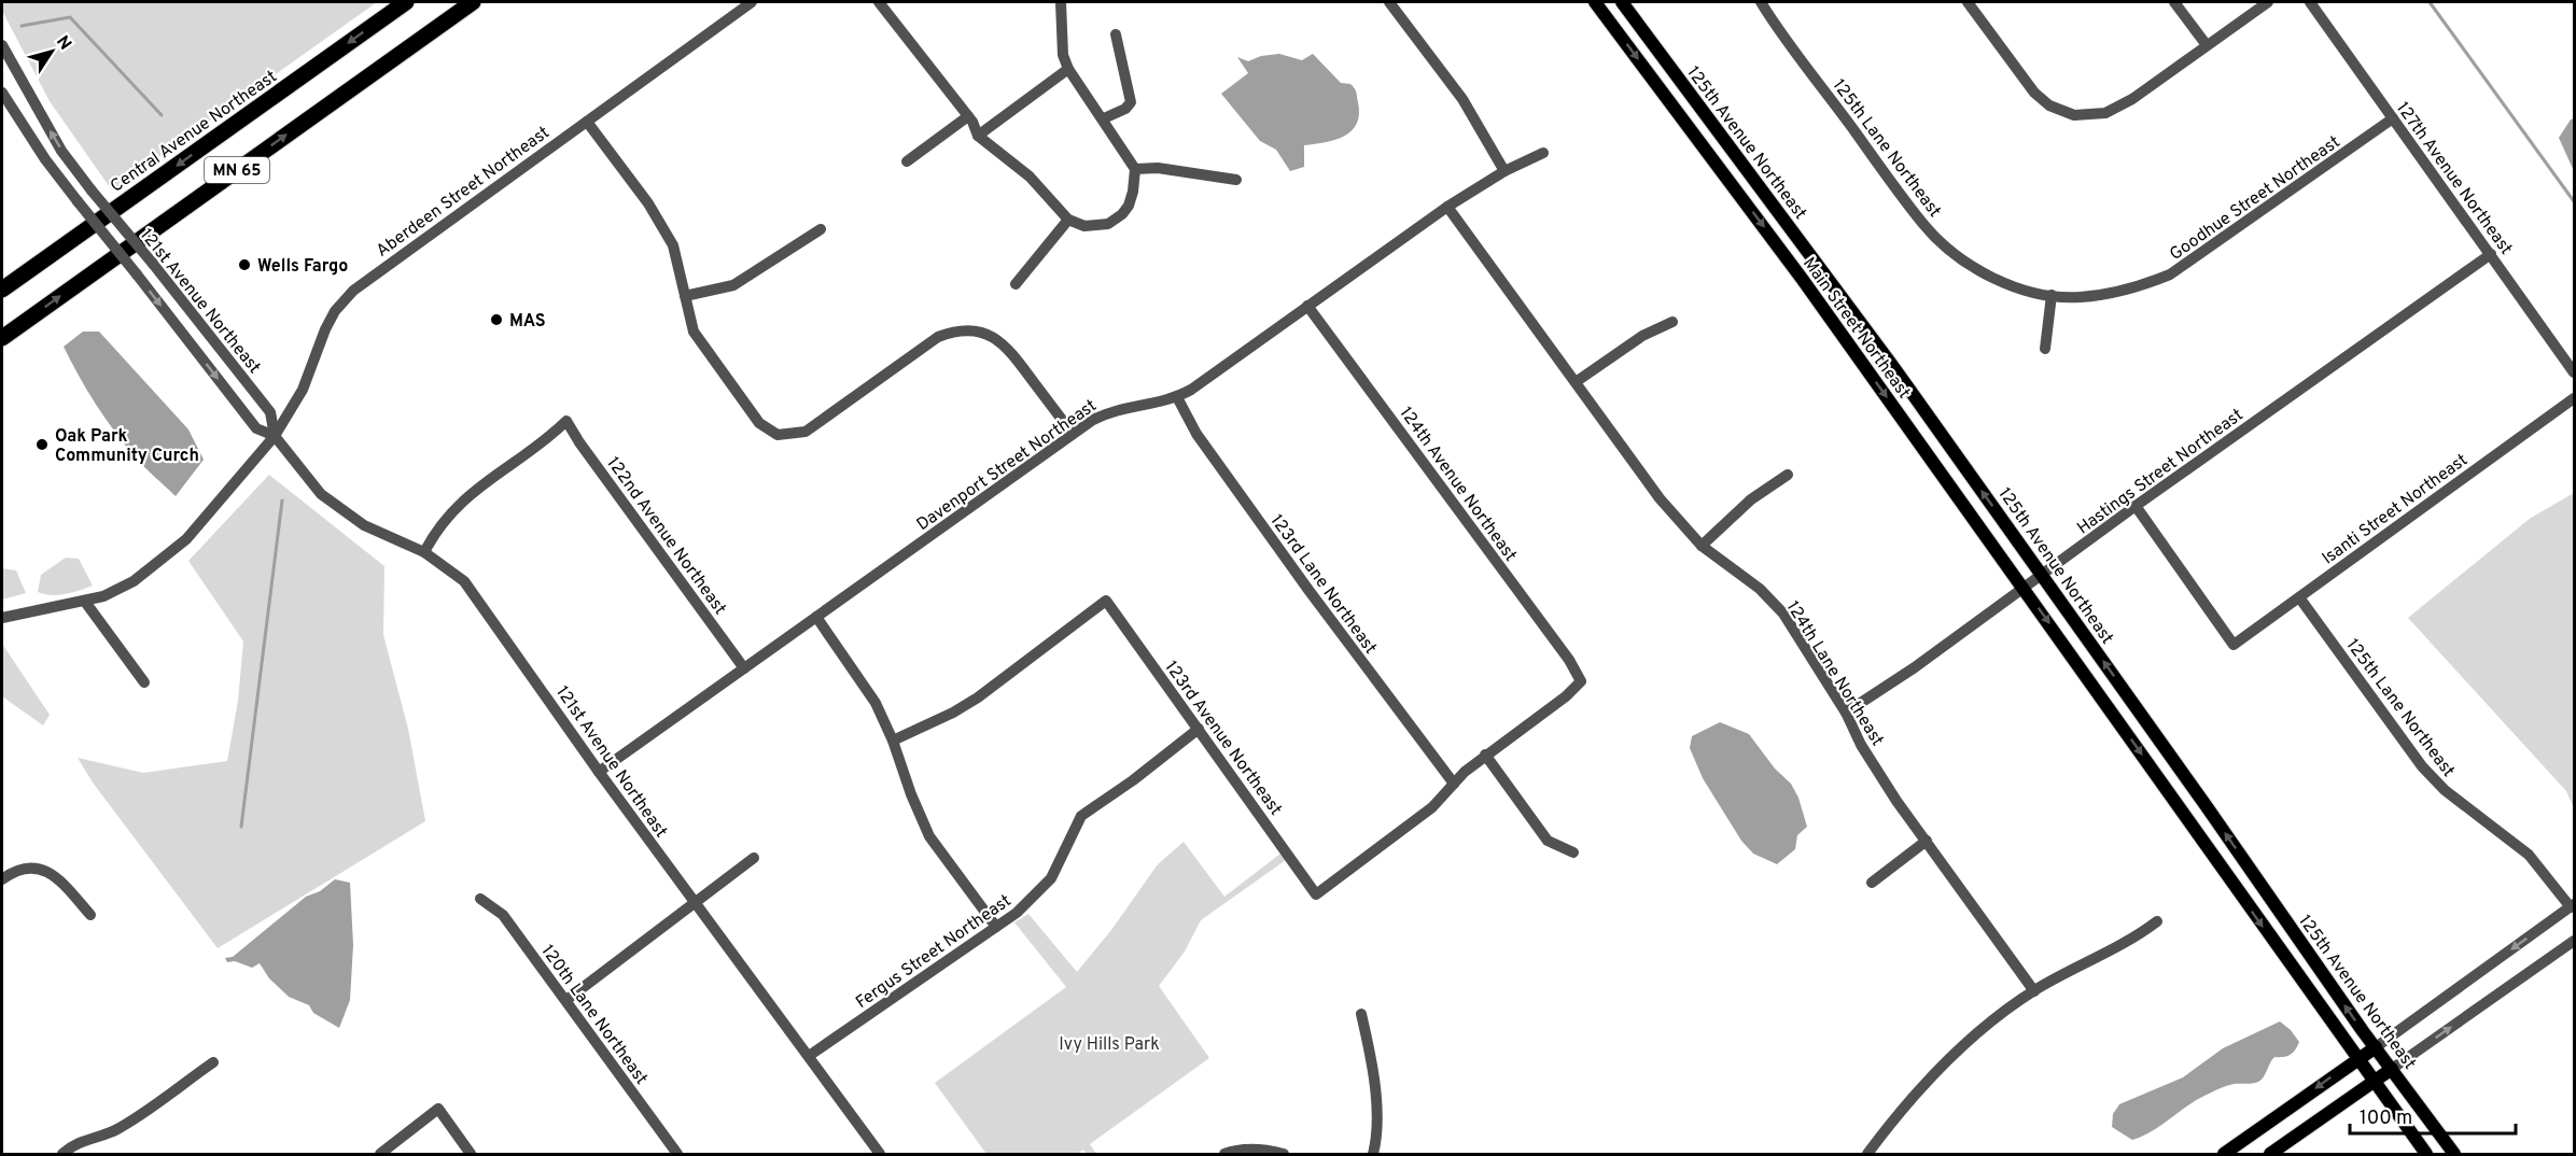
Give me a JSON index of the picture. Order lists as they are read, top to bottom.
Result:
{
  "streets": {
    "highway": ["Central Avenue Northeast", "MN 65"],
    "main road": ["125th Avenue Northeast", "Main Street Northeast"],
    "street": [
      "125th Lane Northeast",
      "127th Avenue Northeast",
      "Aberdeen Street Northeast",
      "Goodhue Street Northeast",
      "121st Avenue Northeast",
      "Davenport Street Northeast",
      "Hastings Street Northeast",
      "124th Avenue Northeast",
      "Isanti Street Northeast",
      "122nd Avenue Northeast",
      "123rd Lane Northeast",
      "124th Lane Northeast",
      "123rd Avenue Northeast",
      "Fergus Street Northeast",
      "120th Lane Northeast"
    ]
  },
  "crossings": [
    ["125th Avenue Northeast", "Hastings Street Northeast"],
    ["125th Lane Northeast", "Goodhue Street Northeast"],
    ["125th Lane Northeast", "Isanti Street Northeast"],
    ["127th Avenue Northeast", "Goodhue Street Northeast"],
    ["127th Avenue Northeast", "Hastings Street Northeast"],
    ["Aberdeen Street Northeast", "121st Avenue Northeast"],
    ["121st Avenue Northeast", "Davenport Street Northeast"],
    ["121st Avenue Northeast", "122nd Avenue Northeast"],
    ["121st Avenue Northeast", "Fergus Street Northeast"],
    ["Main Street Northeast", "Hastings Street Northeast"],
    ["Davenport Street Northeast", "124th Avenue Northeast"],
    ["Davenport Street Northeast", "122nd Avenue Northeast"],
    ["Davenport Street Northeast", "123rd Lane Northeast"],
    ["Davenport Street Northeast", "124th Lane Northeast"],
    ["Hastings Street Northeast", "Isanti Street Northeast"],
    ["Hastings Street Northeast", "124th Lane Northeast"],
    ["123rd Lane Northeast", "123rd Avenue Northeast"],
    ["123rd Avenue Northeast", "Fergus Street Northeast"]
  ],
  "one_way": ["125th Avenue Northeast", "Main Street Northeast"],
  "parks": ["Ivy Hills Park"],
  "places": ["Wells Fargo", "MAS", "Oak Park Community Curch"],
  "scale_bar": "100 m",
  "north": "top right"
}
